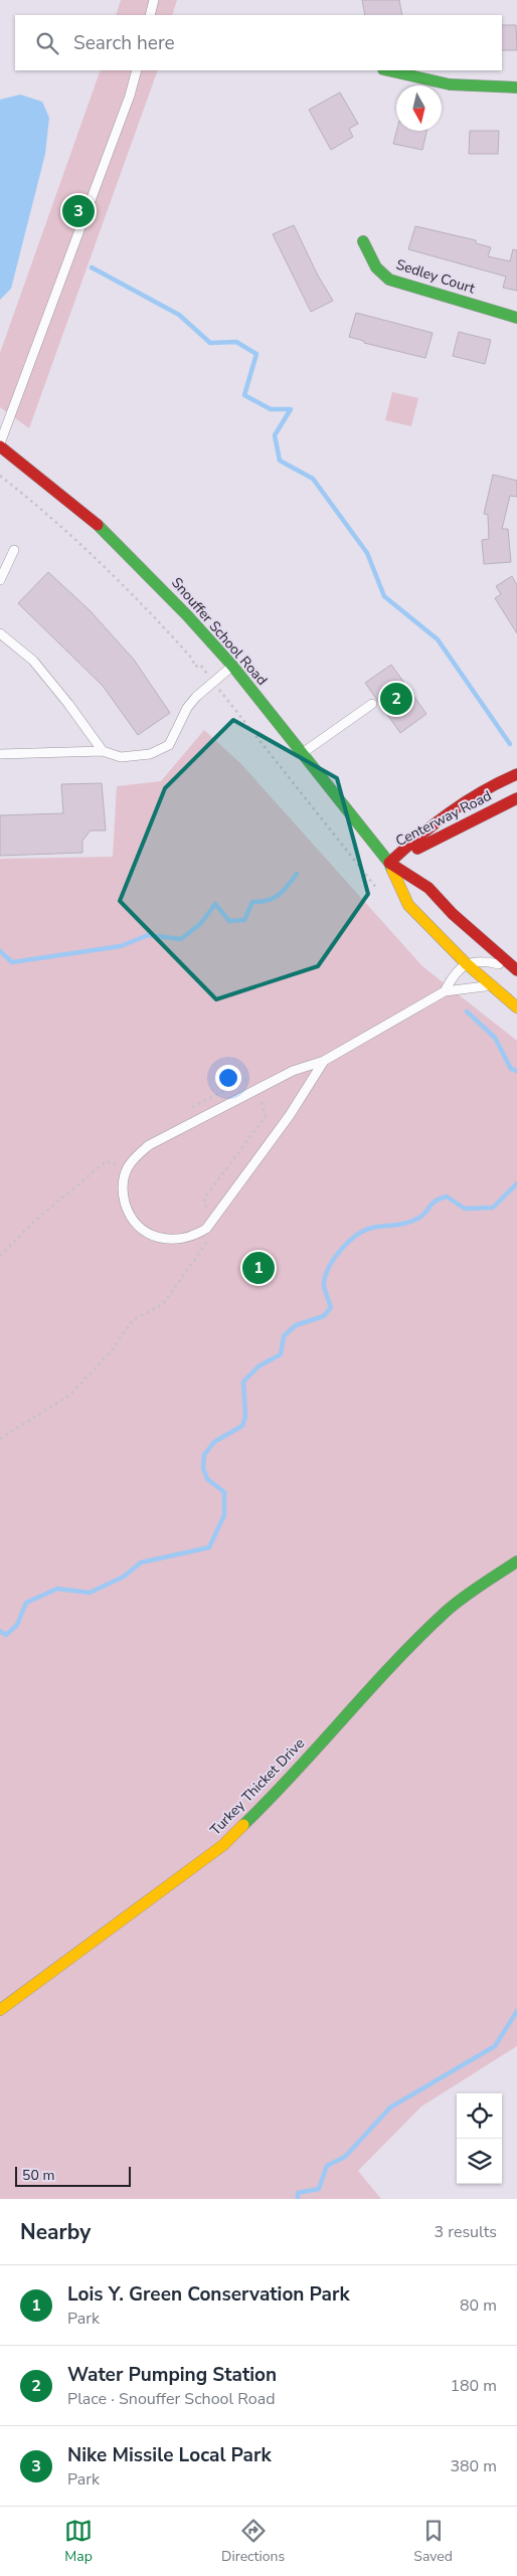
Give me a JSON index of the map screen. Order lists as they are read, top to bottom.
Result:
{
  "streets": {
    "street": [
      "Sedley Court",
      "Snouffer School Road",
      "Centerway Road",
      "Turkey Thicket Drive"
    ]
  },
  "crossings": [
    ["Snouffer School Road", "Centerway Road"]
  ],
  "scale_bar": "50 m",
  "north": "bottom",
  "page": {
    "search": "Search here",
    "pins": ["3", "2", "1"],
    "scale": "50 m",
    "heading": ["Nearby", "3 results"],
    "list": [
      {
        "mark": "1",
        "name": "Lois Y. Green Conservation Park",
        "note": "Park",
        "value": "80 m"
      },
      {
        "mark": "2",
        "name": "Water Pumping Station",
        "note": "Place · Snouffer School Road",
        "value": "180 m"
      },
      {
        "mark": "3",
        "name": "Nike Missile Local Park",
        "note": "Park",
        "value": "380 m"
      }
    ],
    "nav": ["Map", "Directions", "Saved"]
  }
}
